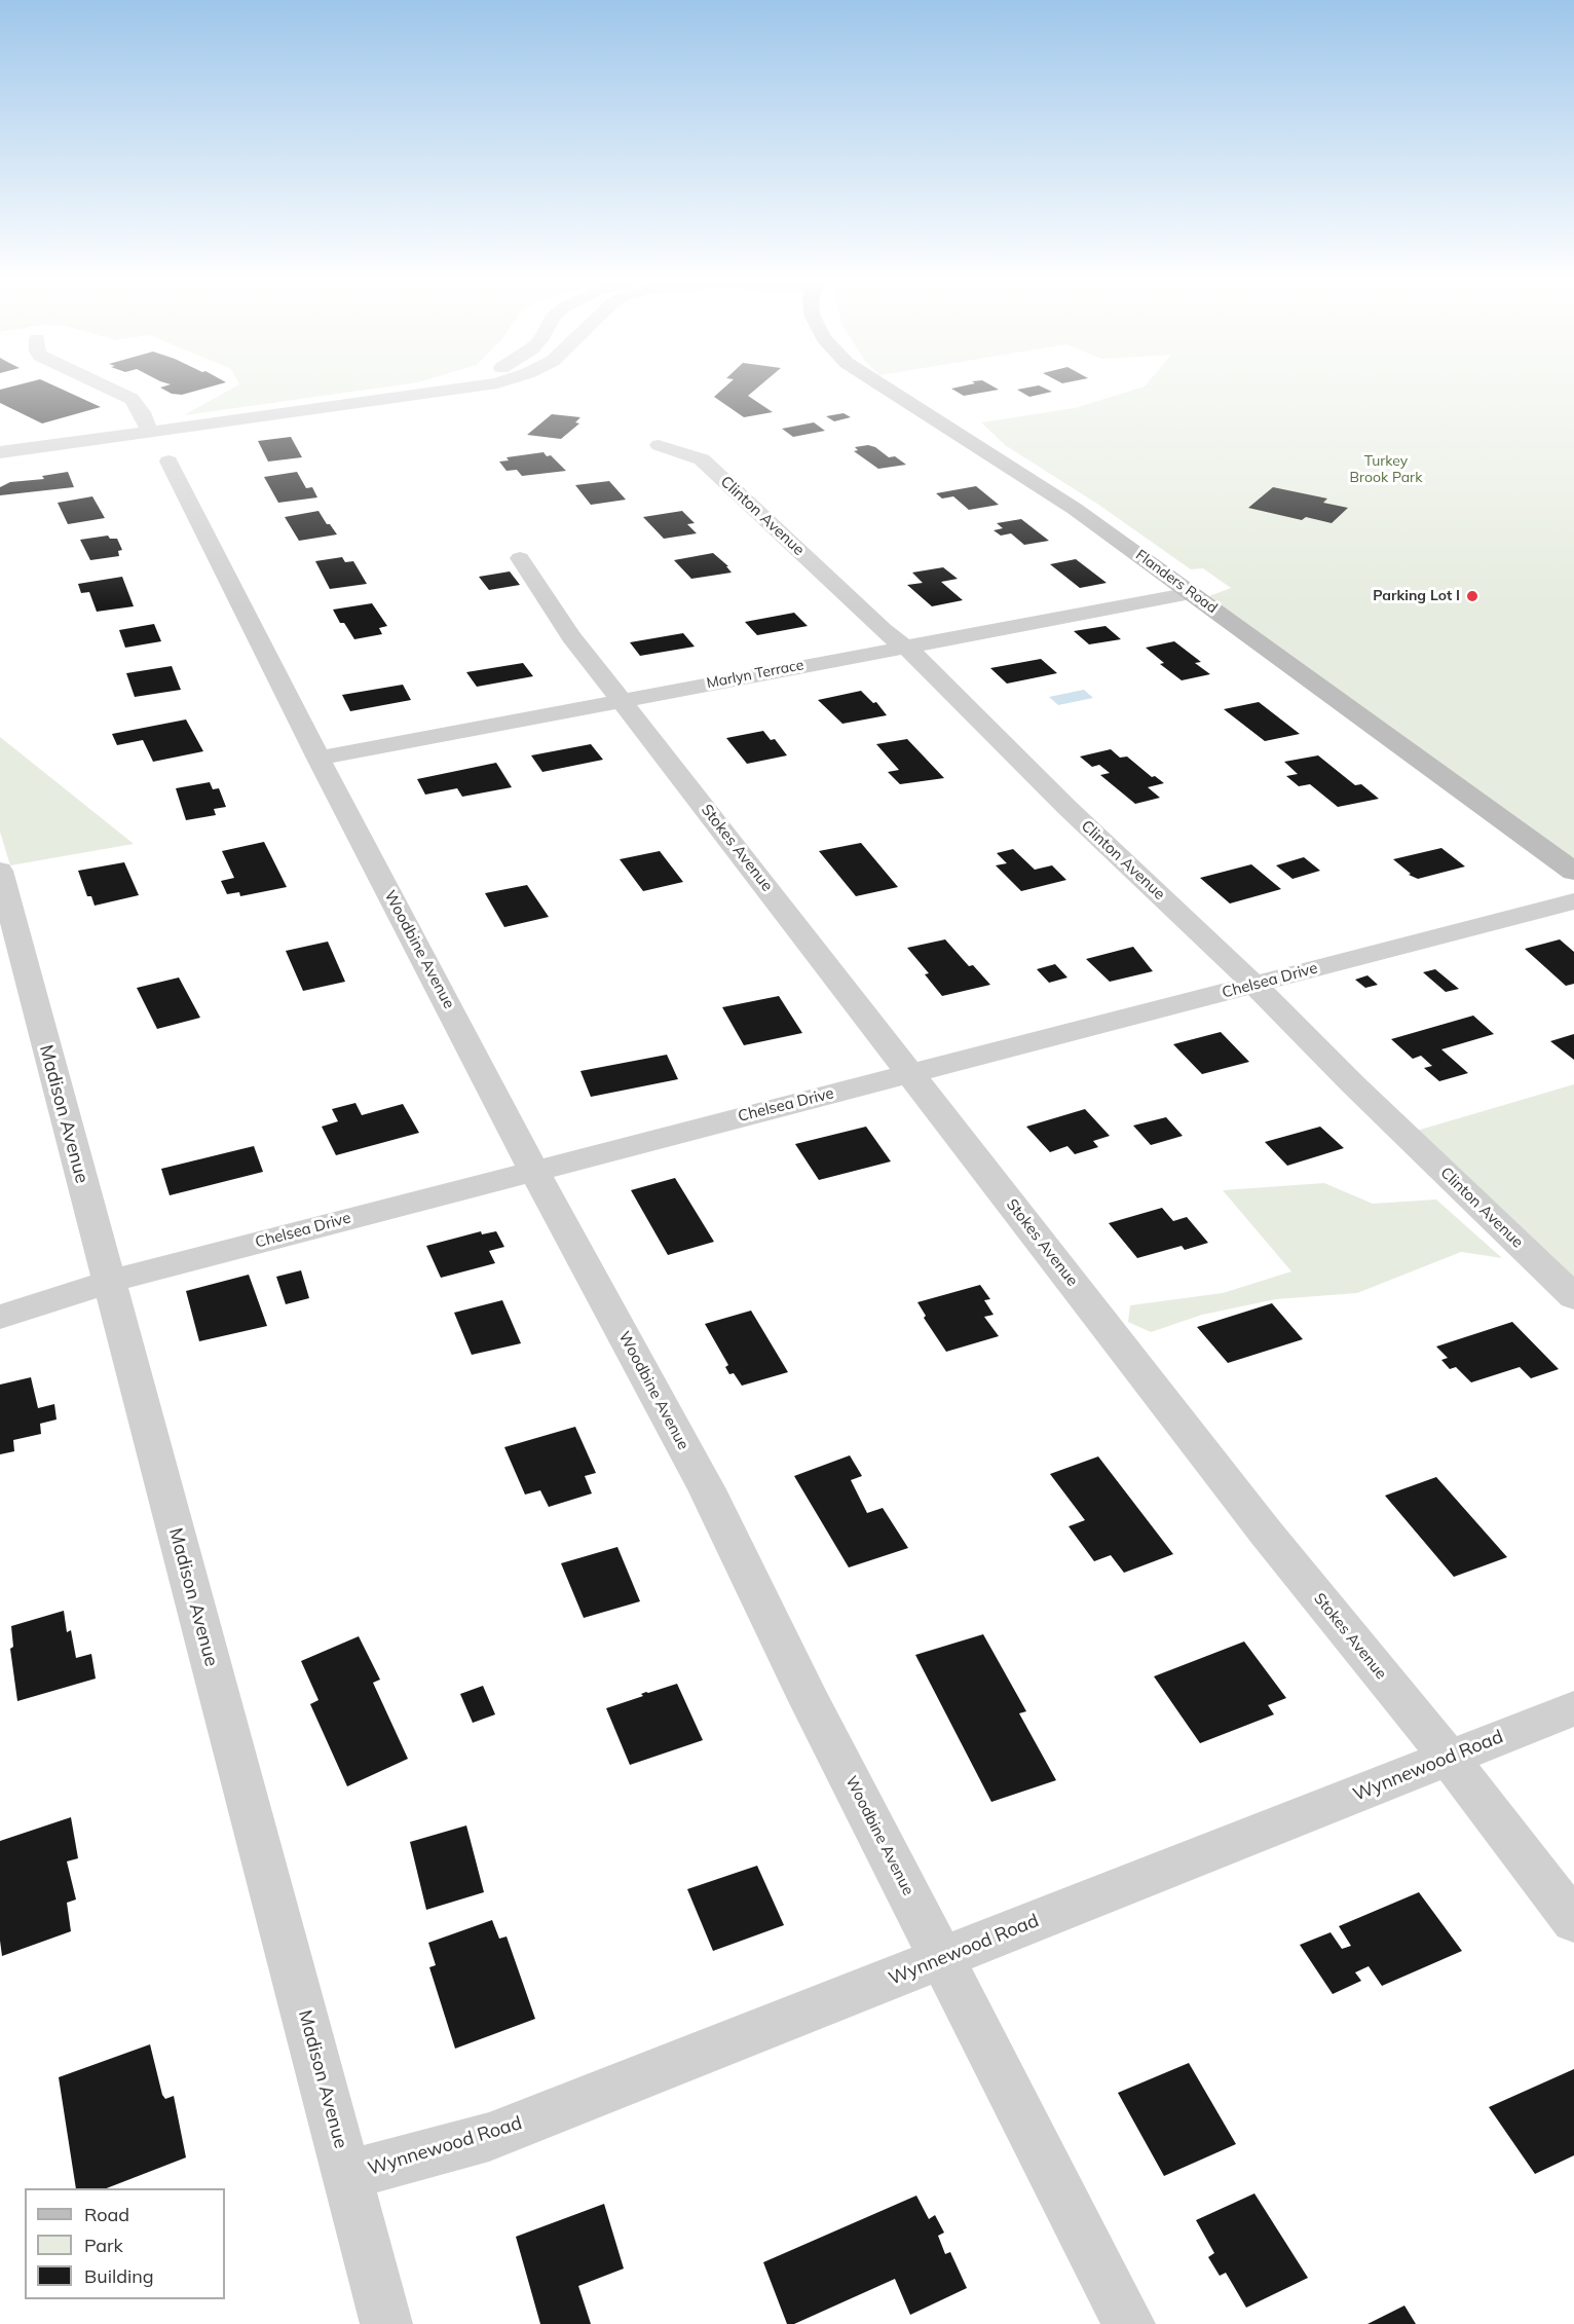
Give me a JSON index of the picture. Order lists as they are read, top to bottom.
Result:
{
  "streets": {
    "main road": ["Flanders Road"],
    "street": [
      "Clinton Avenue",
      "Marlyn Terrace",
      "Stokes Avenue",
      "Woodbine Avenue",
      "Chelsea Drive",
      "Madison Avenue",
      "Wynnewood Road"
    ]
  },
  "crossings": [
    ["Clinton Avenue", "Marlyn Terrace"],
    ["Clinton Avenue", "Chelsea Drive"],
    ["Flanders Road", "Marlyn Terrace"],
    ["Marlyn Terrace", "Stokes Avenue"],
    ["Marlyn Terrace", "Woodbine Avenue"],
    ["Stokes Avenue", "Chelsea Drive"],
    ["Stokes Avenue", "Wynnewood Road"],
    ["Woodbine Avenue", "Chelsea Drive"],
    ["Woodbine Avenue", "Wynnewood Road"],
    ["Chelsea Drive", "Madison Avenue"],
    ["Madison Avenue", "Wynnewood Road"]
  ],
  "parks": ["Turkey Brook Park"],
  "places": ["Parking Lot I"],
  "legend": ["Road", "Park", "Building"]
}
